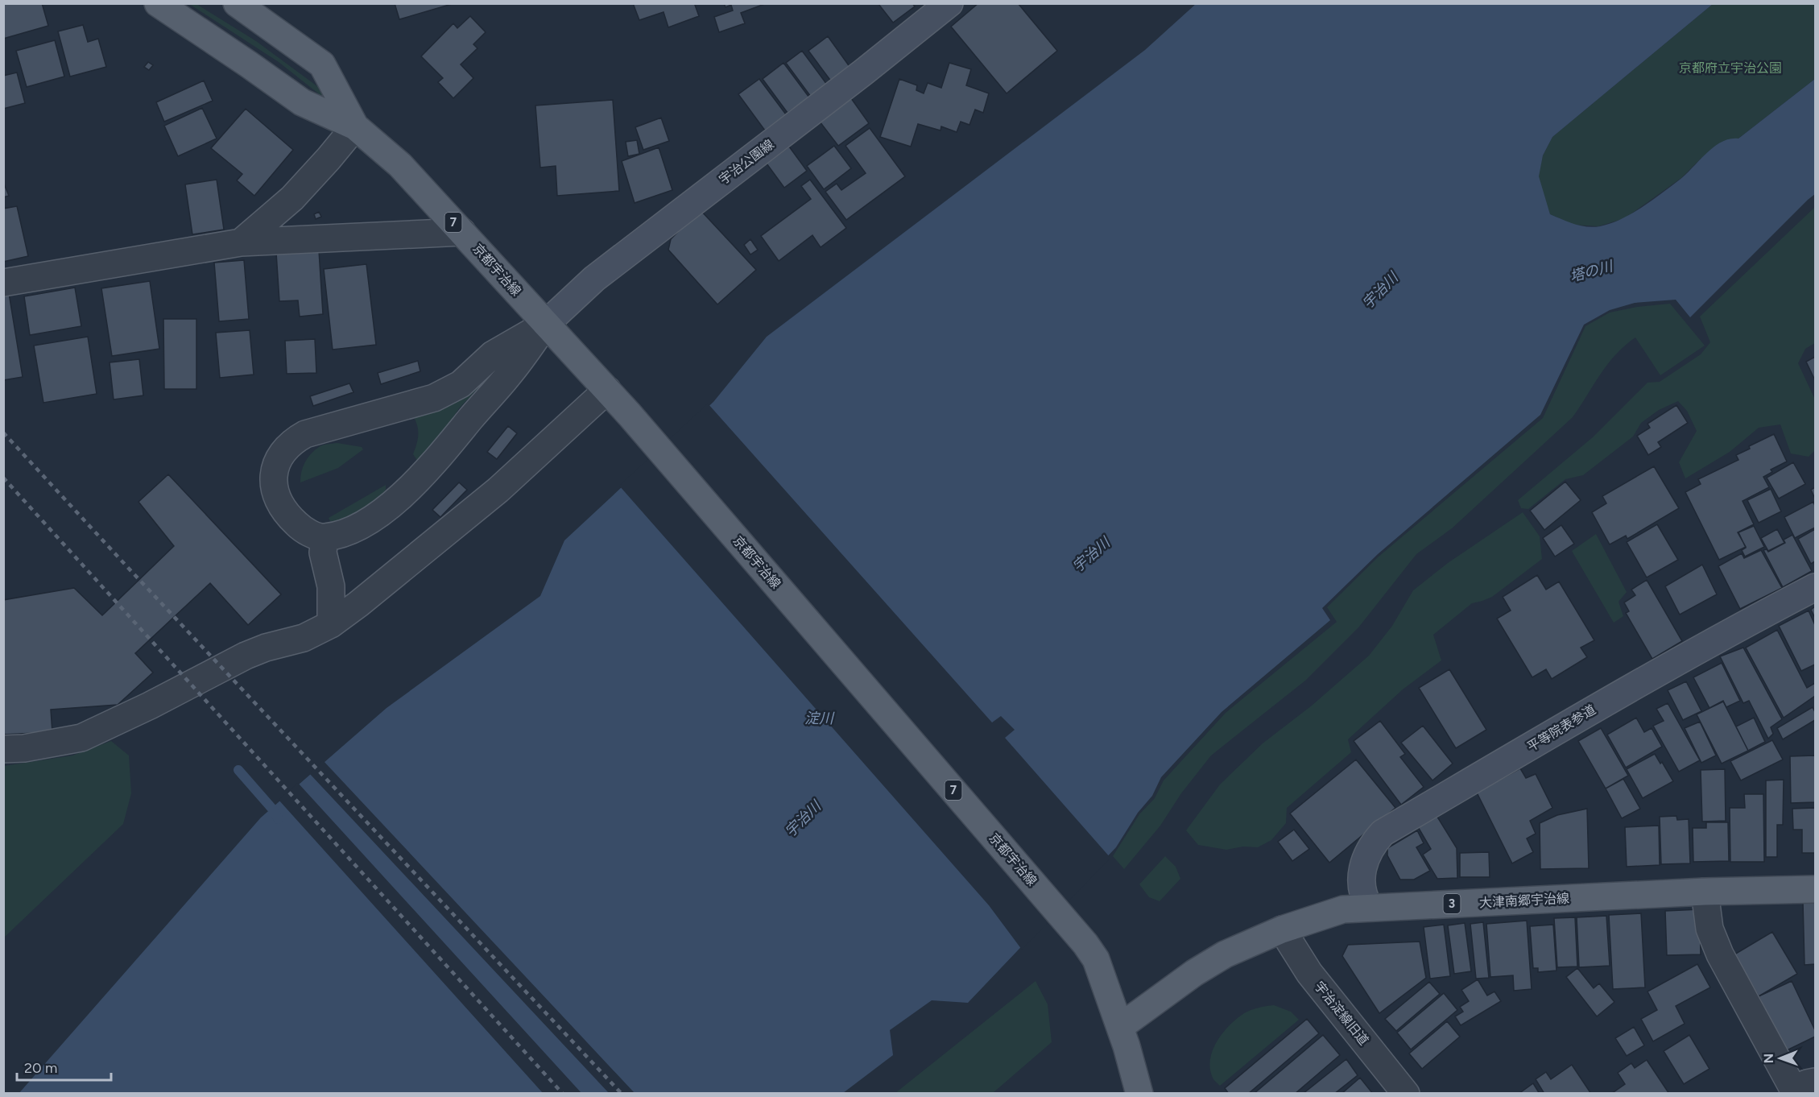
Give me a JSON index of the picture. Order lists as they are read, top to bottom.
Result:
{
  "streets": {
    "main road": [
      "宇治公園線",
      "7",
      "京都宇治線",
      "平等院表参道",
      "大津南郷宇治線",
      "3"
    ],
    "street": ["宇治淀線旧道"]
  },
  "crossings": [
    ["宇治公園線", "京都宇治線"],
    ["京都宇治線", "大津南郷宇治線"],
    ["平等院表参道", "大津南郷宇治線"],
    ["大津南郷宇治線", "宇治淀線旧道"]
  ],
  "water": ["塔の川", "宇治川", "淀川"],
  "parks": ["京都府立宇治公園"],
  "scale_bar": "20 m",
  "north": "left"
}
